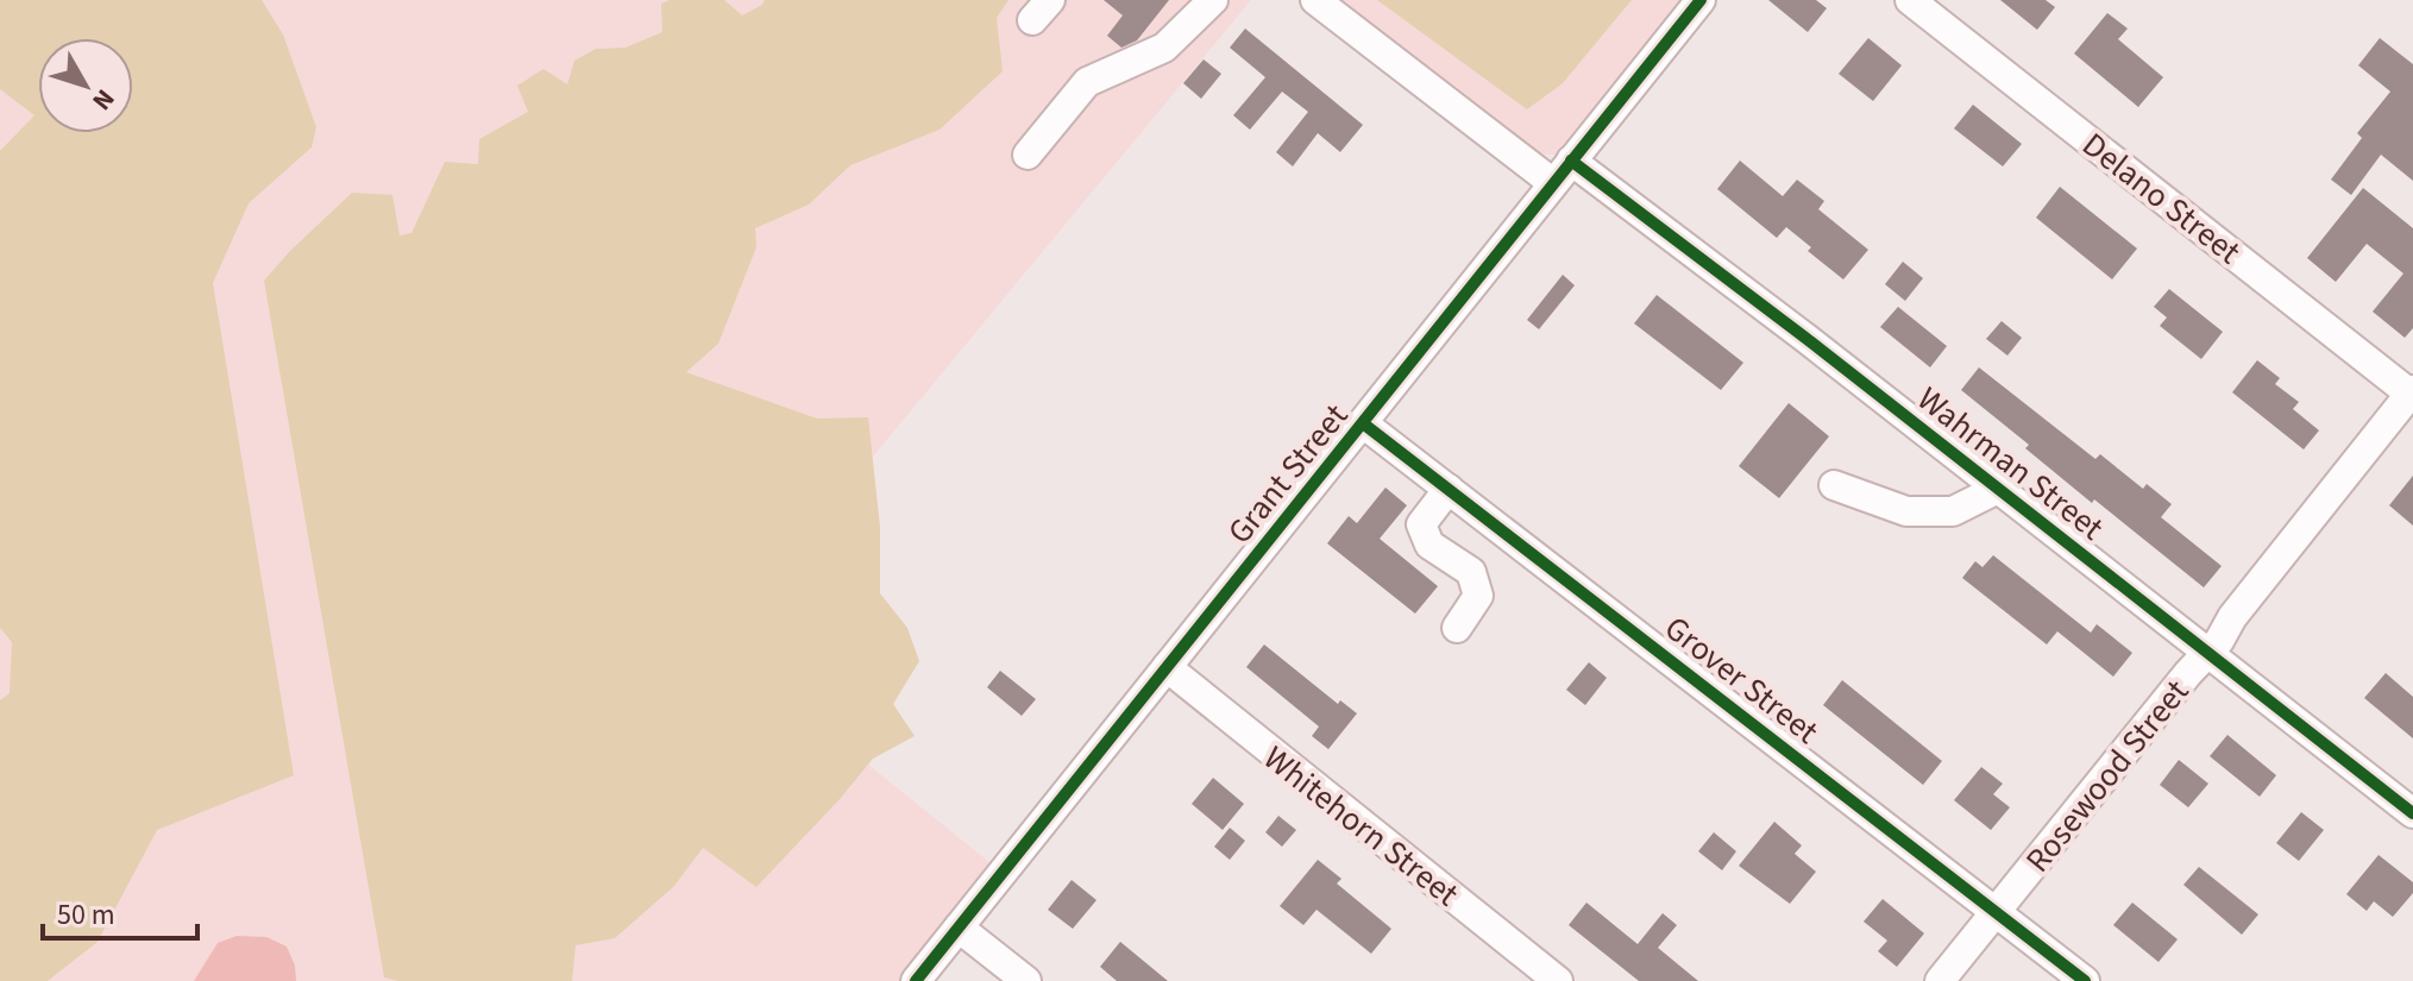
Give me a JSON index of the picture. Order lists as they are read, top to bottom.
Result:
{
  "streets": {
    "street": [
      "Delano Street",
      "Wahrman Street",
      "Grant Street",
      "Grover Street",
      "Rosewood Street",
      "Whitehorn Street"
    ]
  },
  "crossings": [
    ["Delano Street", "Rosewood Street"],
    ["Wahrman Street", "Grant Street"],
    ["Wahrman Street", "Rosewood Street"],
    ["Grant Street", "Grover Street"],
    ["Grant Street", "Whitehorn Street"],
    ["Grover Street", "Rosewood Street"]
  ],
  "scale_bar": "50 m",
  "north": "bottom right"
}
